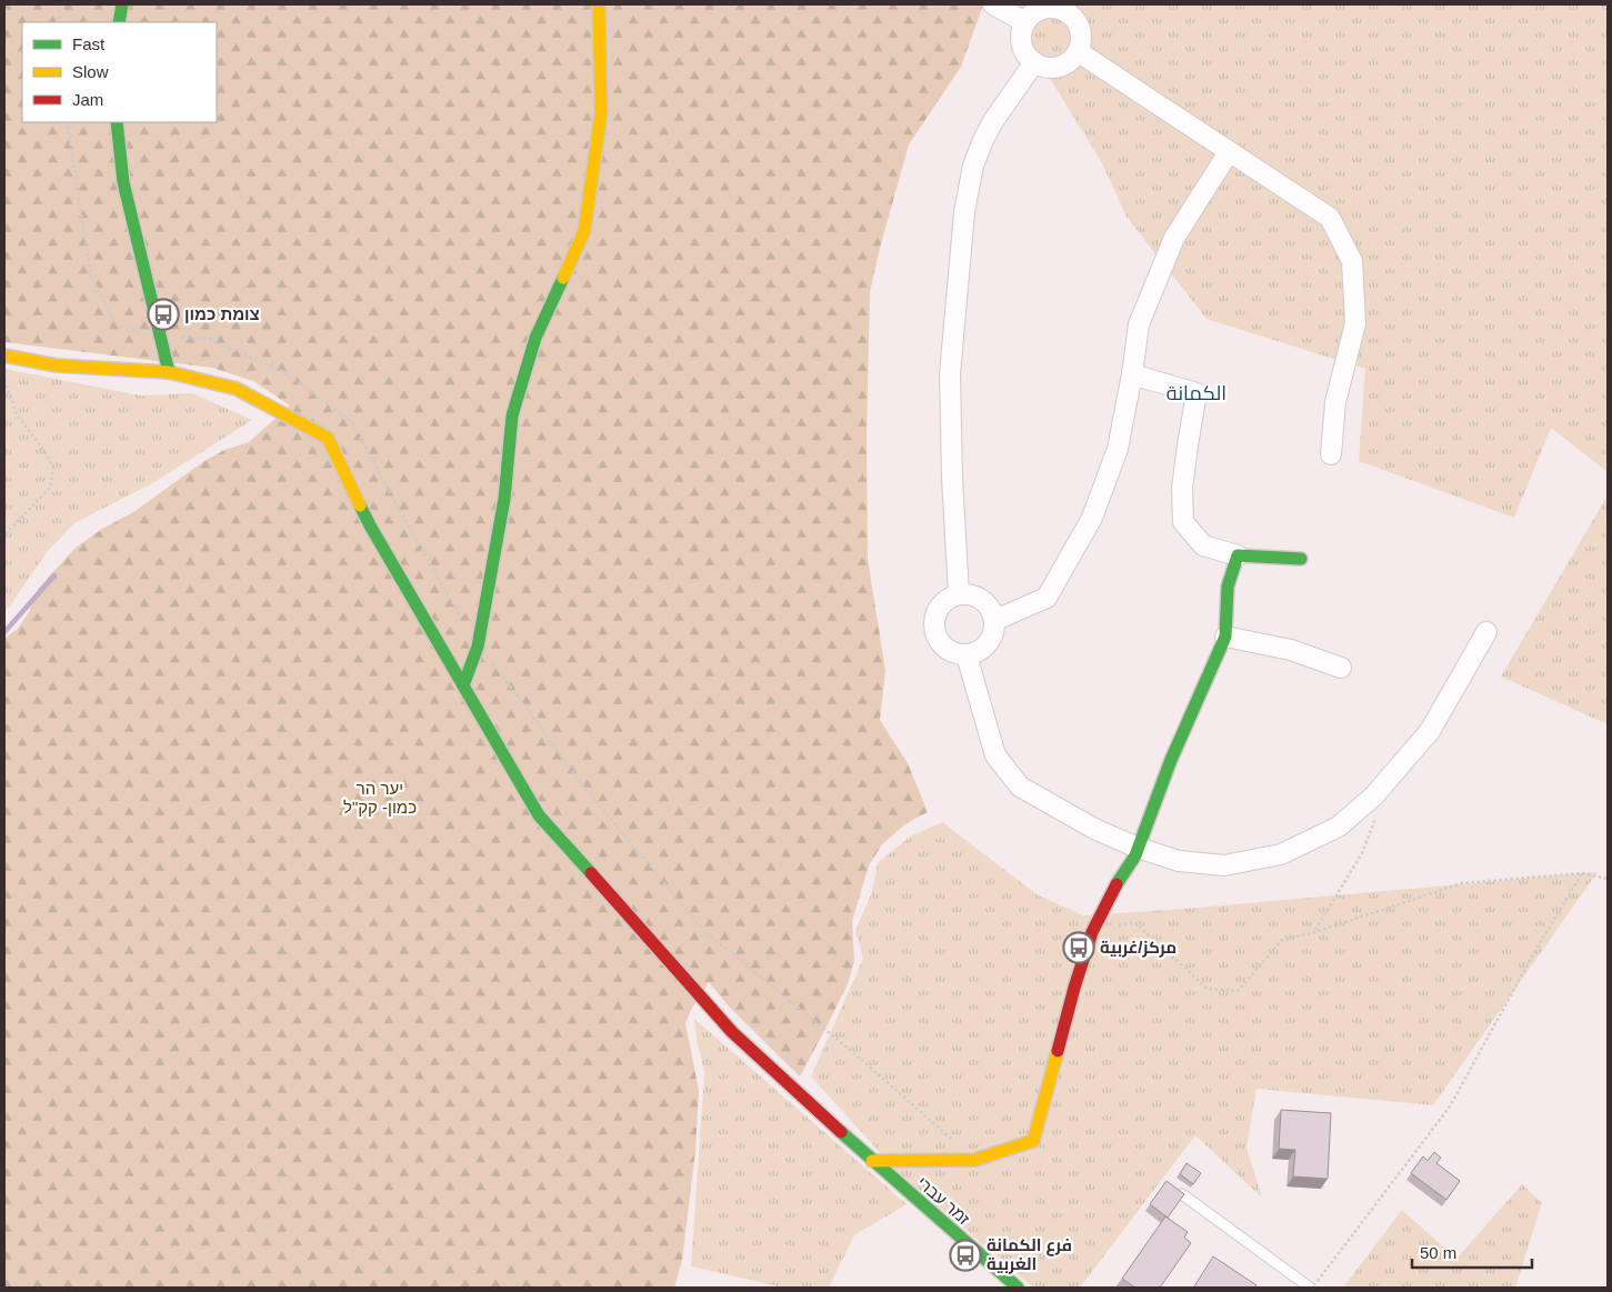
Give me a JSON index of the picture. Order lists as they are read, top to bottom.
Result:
{
  "streets": {
    "street": ["זמר עברי"]
  },
  "districts": ["الكمانة"],
  "parks": ["יער הר כמון- קק\"ל"],
  "places": {
    "bus stop": ["צומת כמון", "مركز/غربية", "فرع الكمانة الغربية"]
  },
  "legend": ["Fast", "Slow", "Jam"],
  "scale_bar": "50 m"
}
